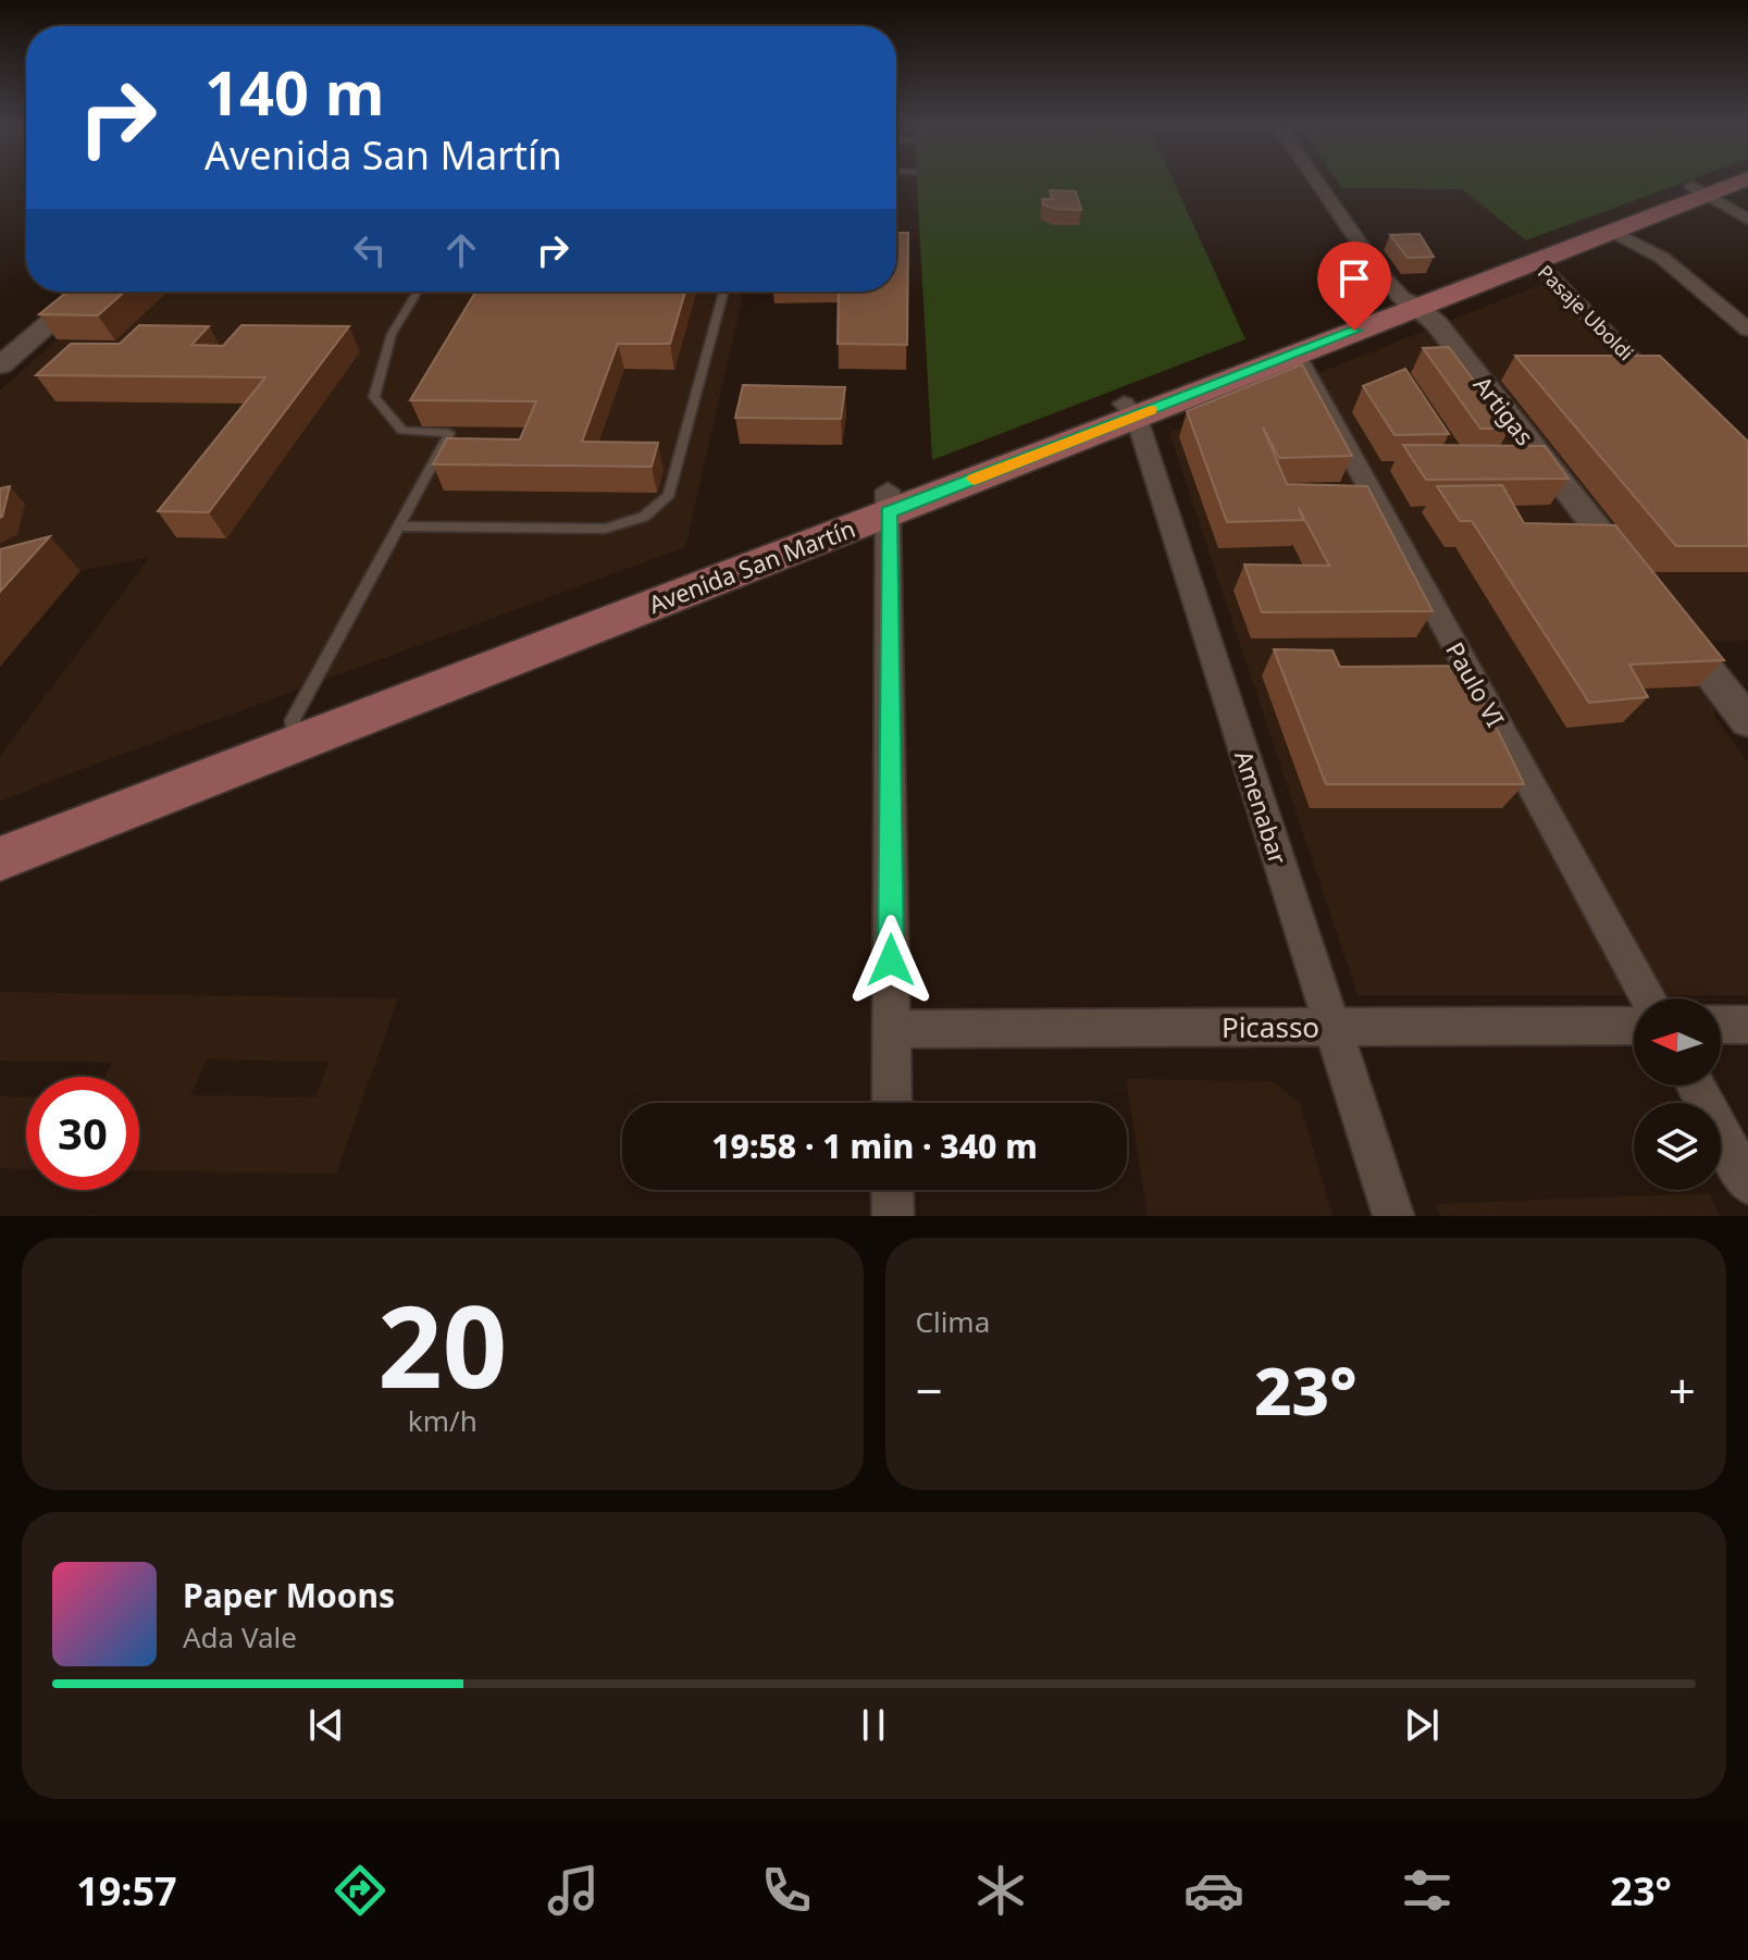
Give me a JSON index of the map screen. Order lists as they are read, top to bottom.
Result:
{
  "streets": {
    "main road": ["Avenida San Martín"],
    "street": [
      "Pasaje Uboldi",
      "Artigas",
      "Paulo VI",
      "Amenabar",
      "Picasso"
    ]
  },
  "crossings": [
    ["Pasaje Uboldi", "Avenida San Martín"],
    ["Artigas", "Avenida San Martín"],
    ["Avenida San Martín", "Paulo VI"],
    ["Avenida San Martín", "Amenabar"],
    ["Amenabar", "Picasso"]
  ],
  "north": "left",
  "page": {
    "turn": ["140 m", "Avenida San Martín"],
    "limit": "30",
    "trip": "19:58 · 1 min · 340 m",
    "tile": [
      ["20", "km/h"],
      "Clima"
    ],
    "heat": ["−", "23°", "+"],
    "song": ["Paper Moons", "Ada Vale"],
    "tabs": ["19:57", "23°"]
  }
}
